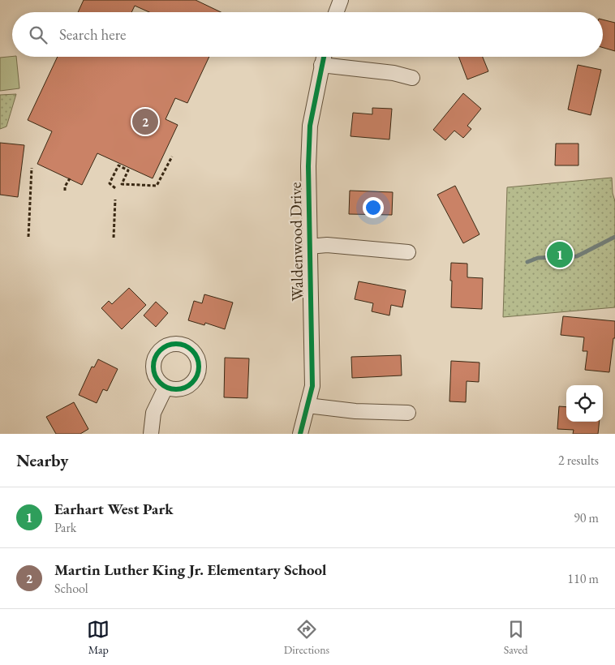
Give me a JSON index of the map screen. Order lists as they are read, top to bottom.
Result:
{
  "streets": {
    "street": ["Waldenwood Drive"]
  },
  "page": {
    "search": "Search here",
    "pins": ["2", "1"],
    "heading": ["Nearby", "2 results"],
    "list": [
      {
        "mark": "1",
        "name": "Earhart West Park",
        "note": "Park",
        "value": "90 m"
      },
      {
        "mark": "2",
        "name": "Martin Luther King Jr. Elementary School",
        "note": "School",
        "value": "110 m"
      }
    ],
    "nav": ["Map", "Directions", "Saved"]
  }
}
